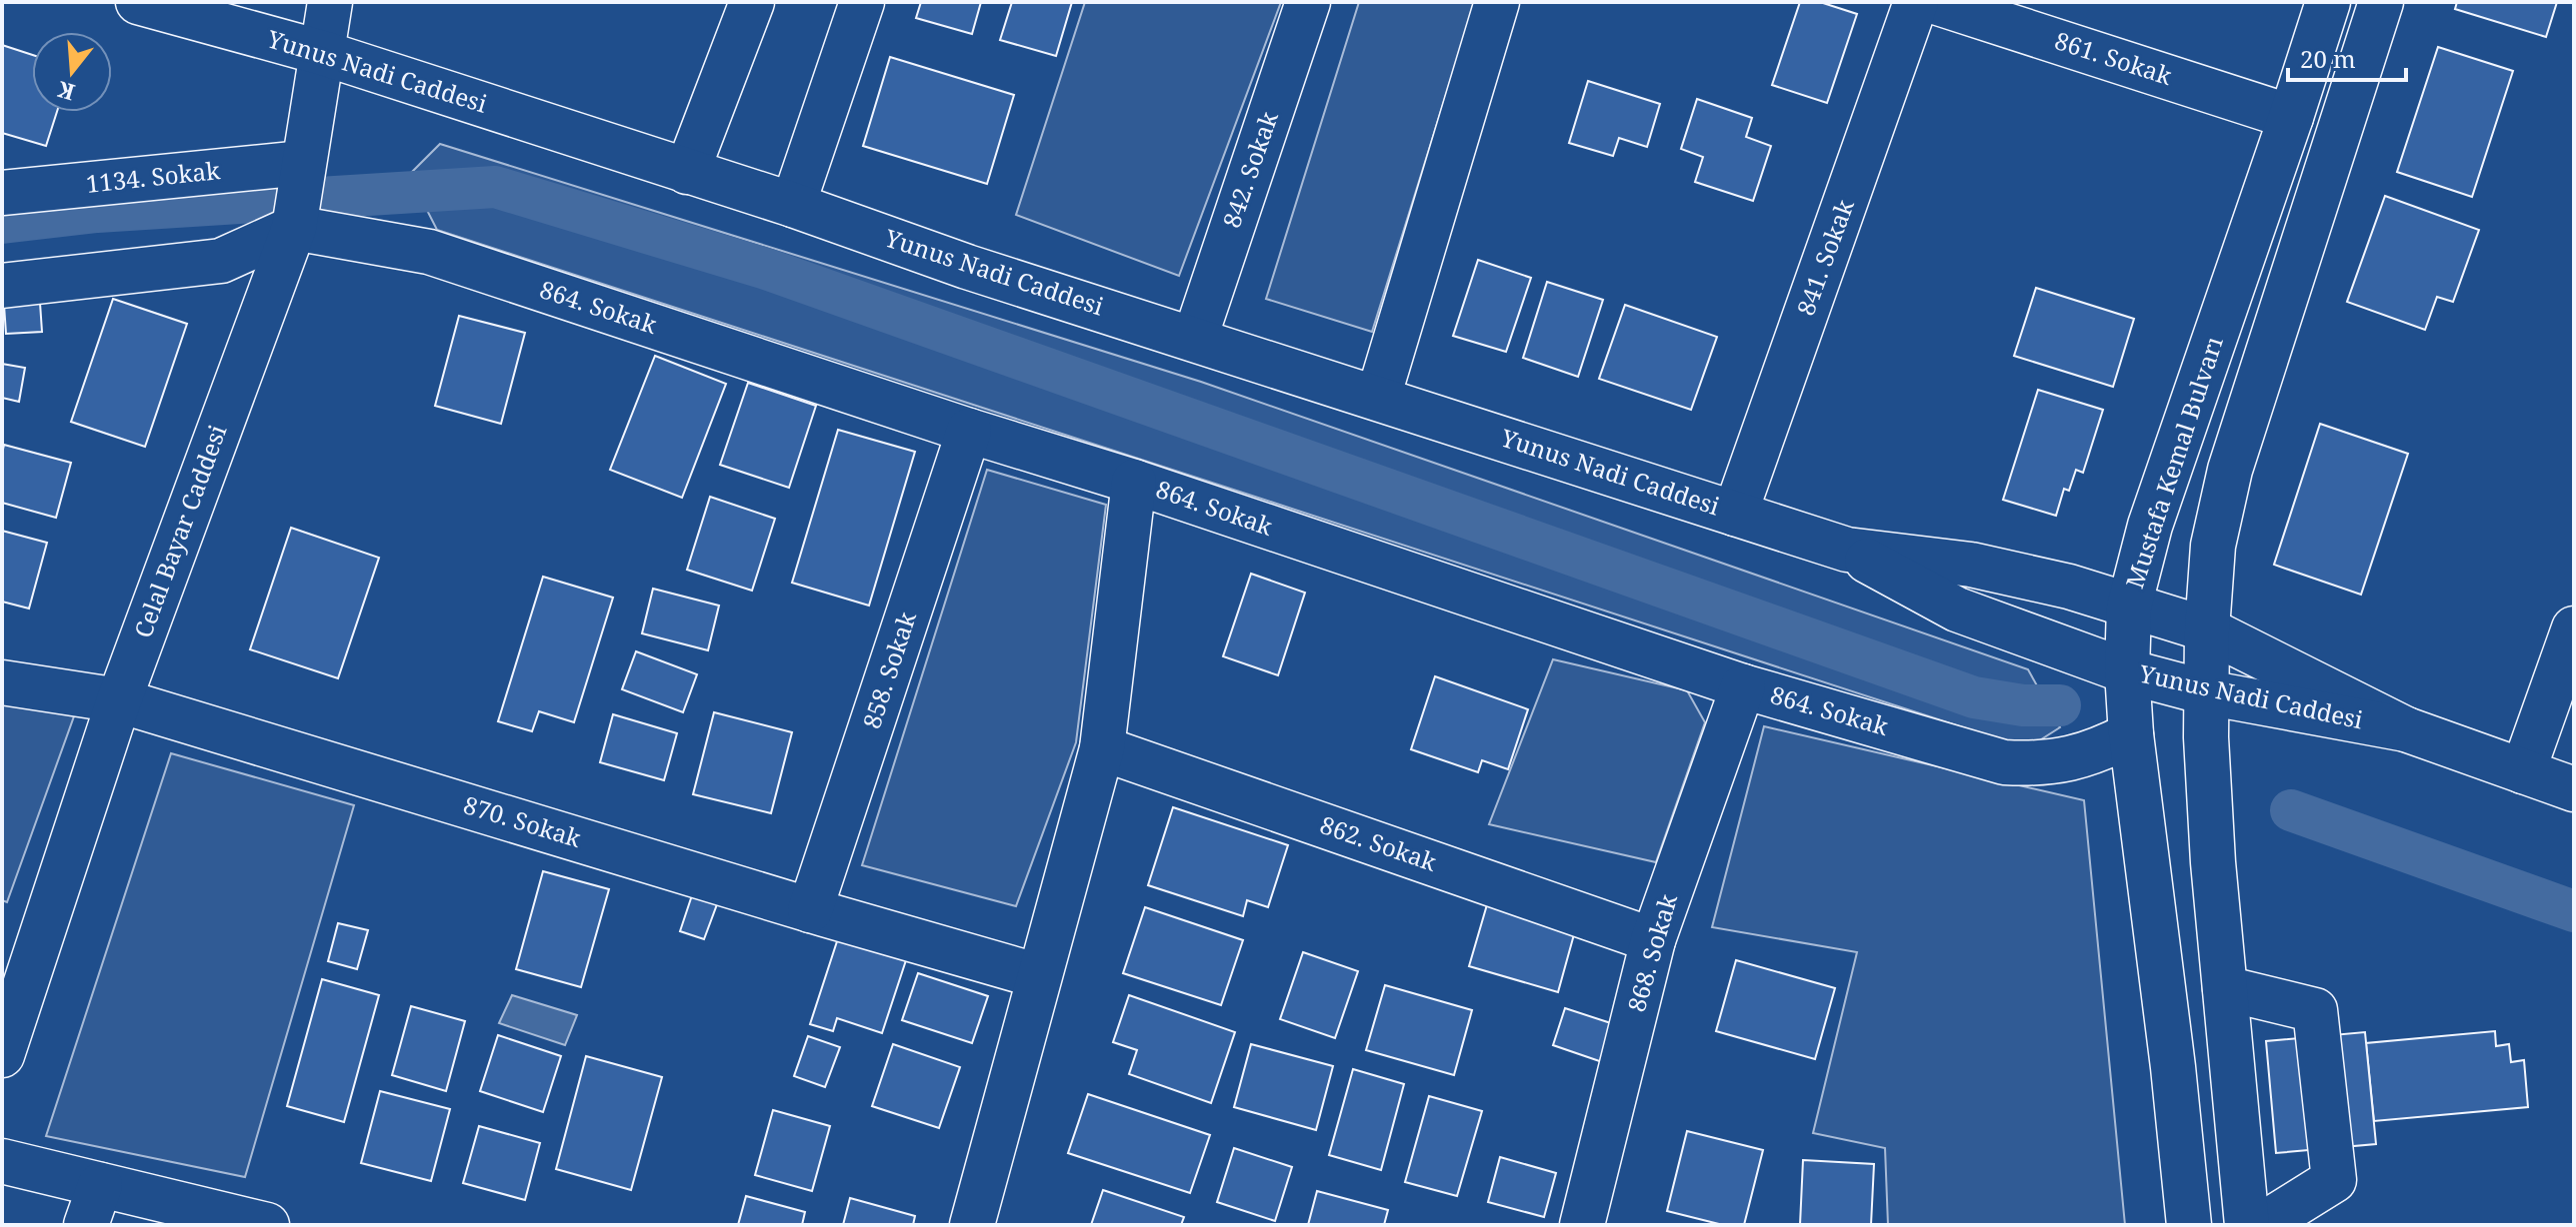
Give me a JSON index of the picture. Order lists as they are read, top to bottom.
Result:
{
  "streets": {
    "street": [
      "861. Sokak",
      "Yunus Nadi Caddesi",
      "842. Sokak",
      "1134. Sokak",
      "841. Sokak",
      "864. Sokak",
      "Mustafa Kemal Bulvarı",
      "Celal Bayar Caddesi",
      "858. Sokak",
      "870. Sokak",
      "862. Sokak",
      "868. Sokak"
    ]
  },
  "crossings": [
    ["861. Sokak", "Mustafa Kemal Bulvarı"],
    ["Yunus Nadi Caddesi", "842. Sokak"],
    ["Yunus Nadi Caddesi", "841. Sokak"],
    ["Yunus Nadi Caddesi", "Mustafa Kemal Bulvarı"],
    ["Yunus Nadi Caddesi", "Celal Bayar Caddesi"],
    ["1134. Sokak", "Celal Bayar Caddesi"],
    ["864. Sokak", "Mustafa Kemal Bulvarı"],
    ["864. Sokak", "Celal Bayar Caddesi"],
    ["864. Sokak", "858. Sokak"],
    ["864. Sokak", "868. Sokak"],
    ["Celal Bayar Caddesi", "870. Sokak"],
    ["858. Sokak", "870. Sokak"],
    ["862. Sokak", "868. Sokak"]
  ],
  "scale_bar": "20 m",
  "north": "bottom"
}
